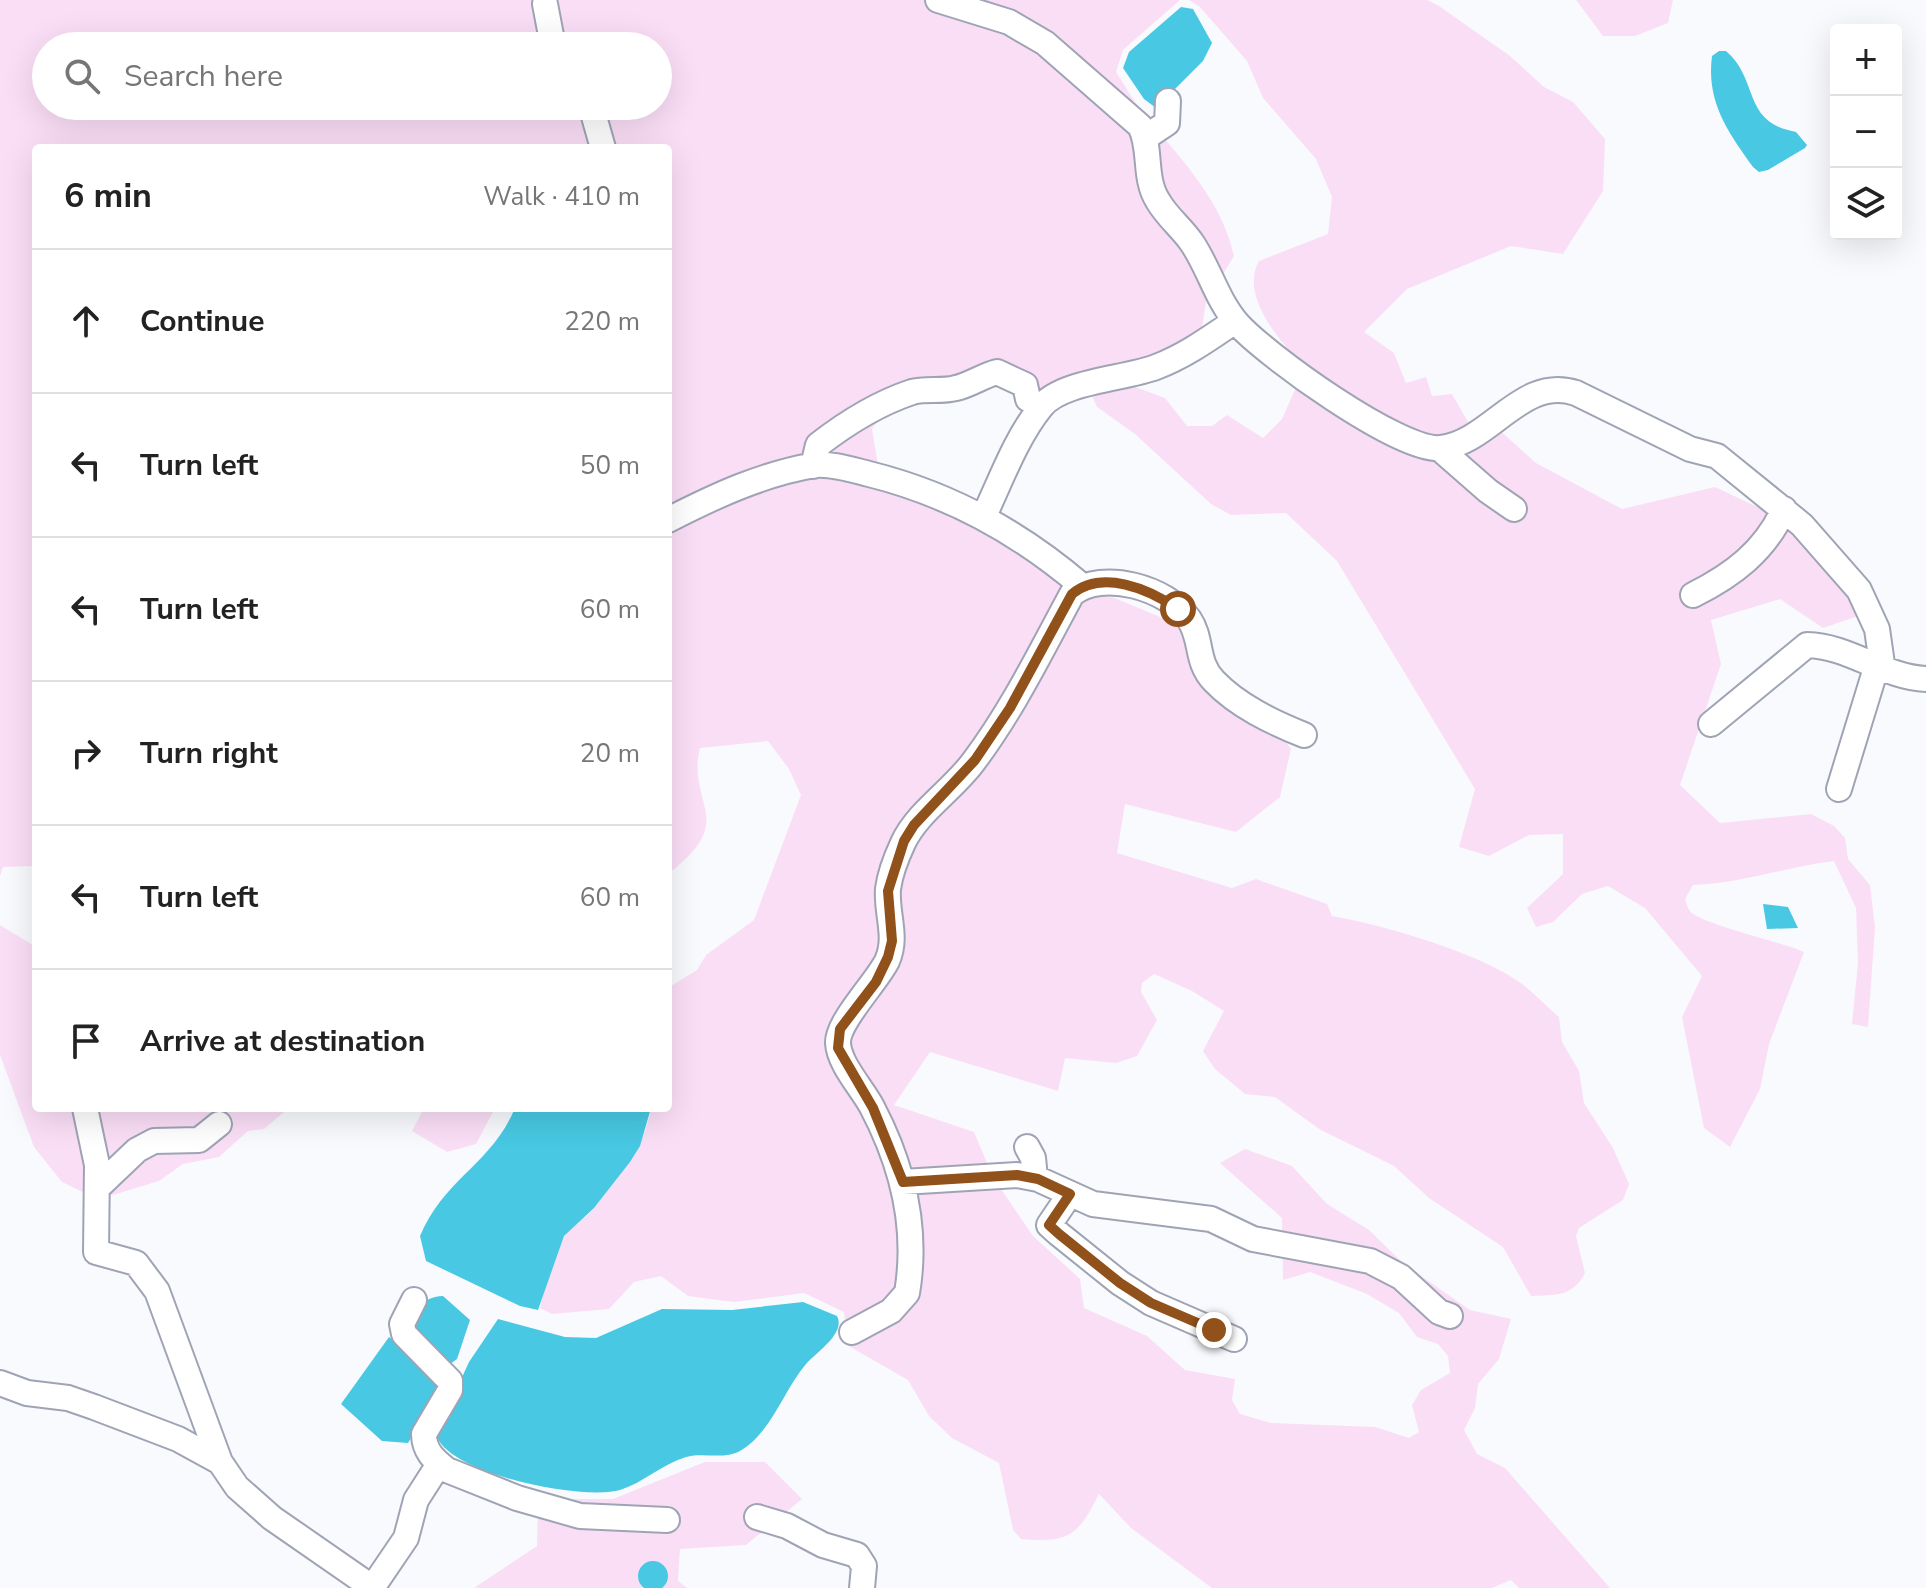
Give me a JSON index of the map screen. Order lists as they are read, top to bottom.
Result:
{
  "page": {
    "map_buttons": ["+", "−"],
    "search": "Search here",
    "heading": ["6 min", "Walk · 410 m"],
    "list": [
      ["Continue", "220 m"],
      ["Turn left", "50 m"],
      ["Turn left", "60 m"],
      ["Turn right", "20 m"],
      ["Turn left", "60 m"],
      "Arrive at destination"
    ]
  }
}
